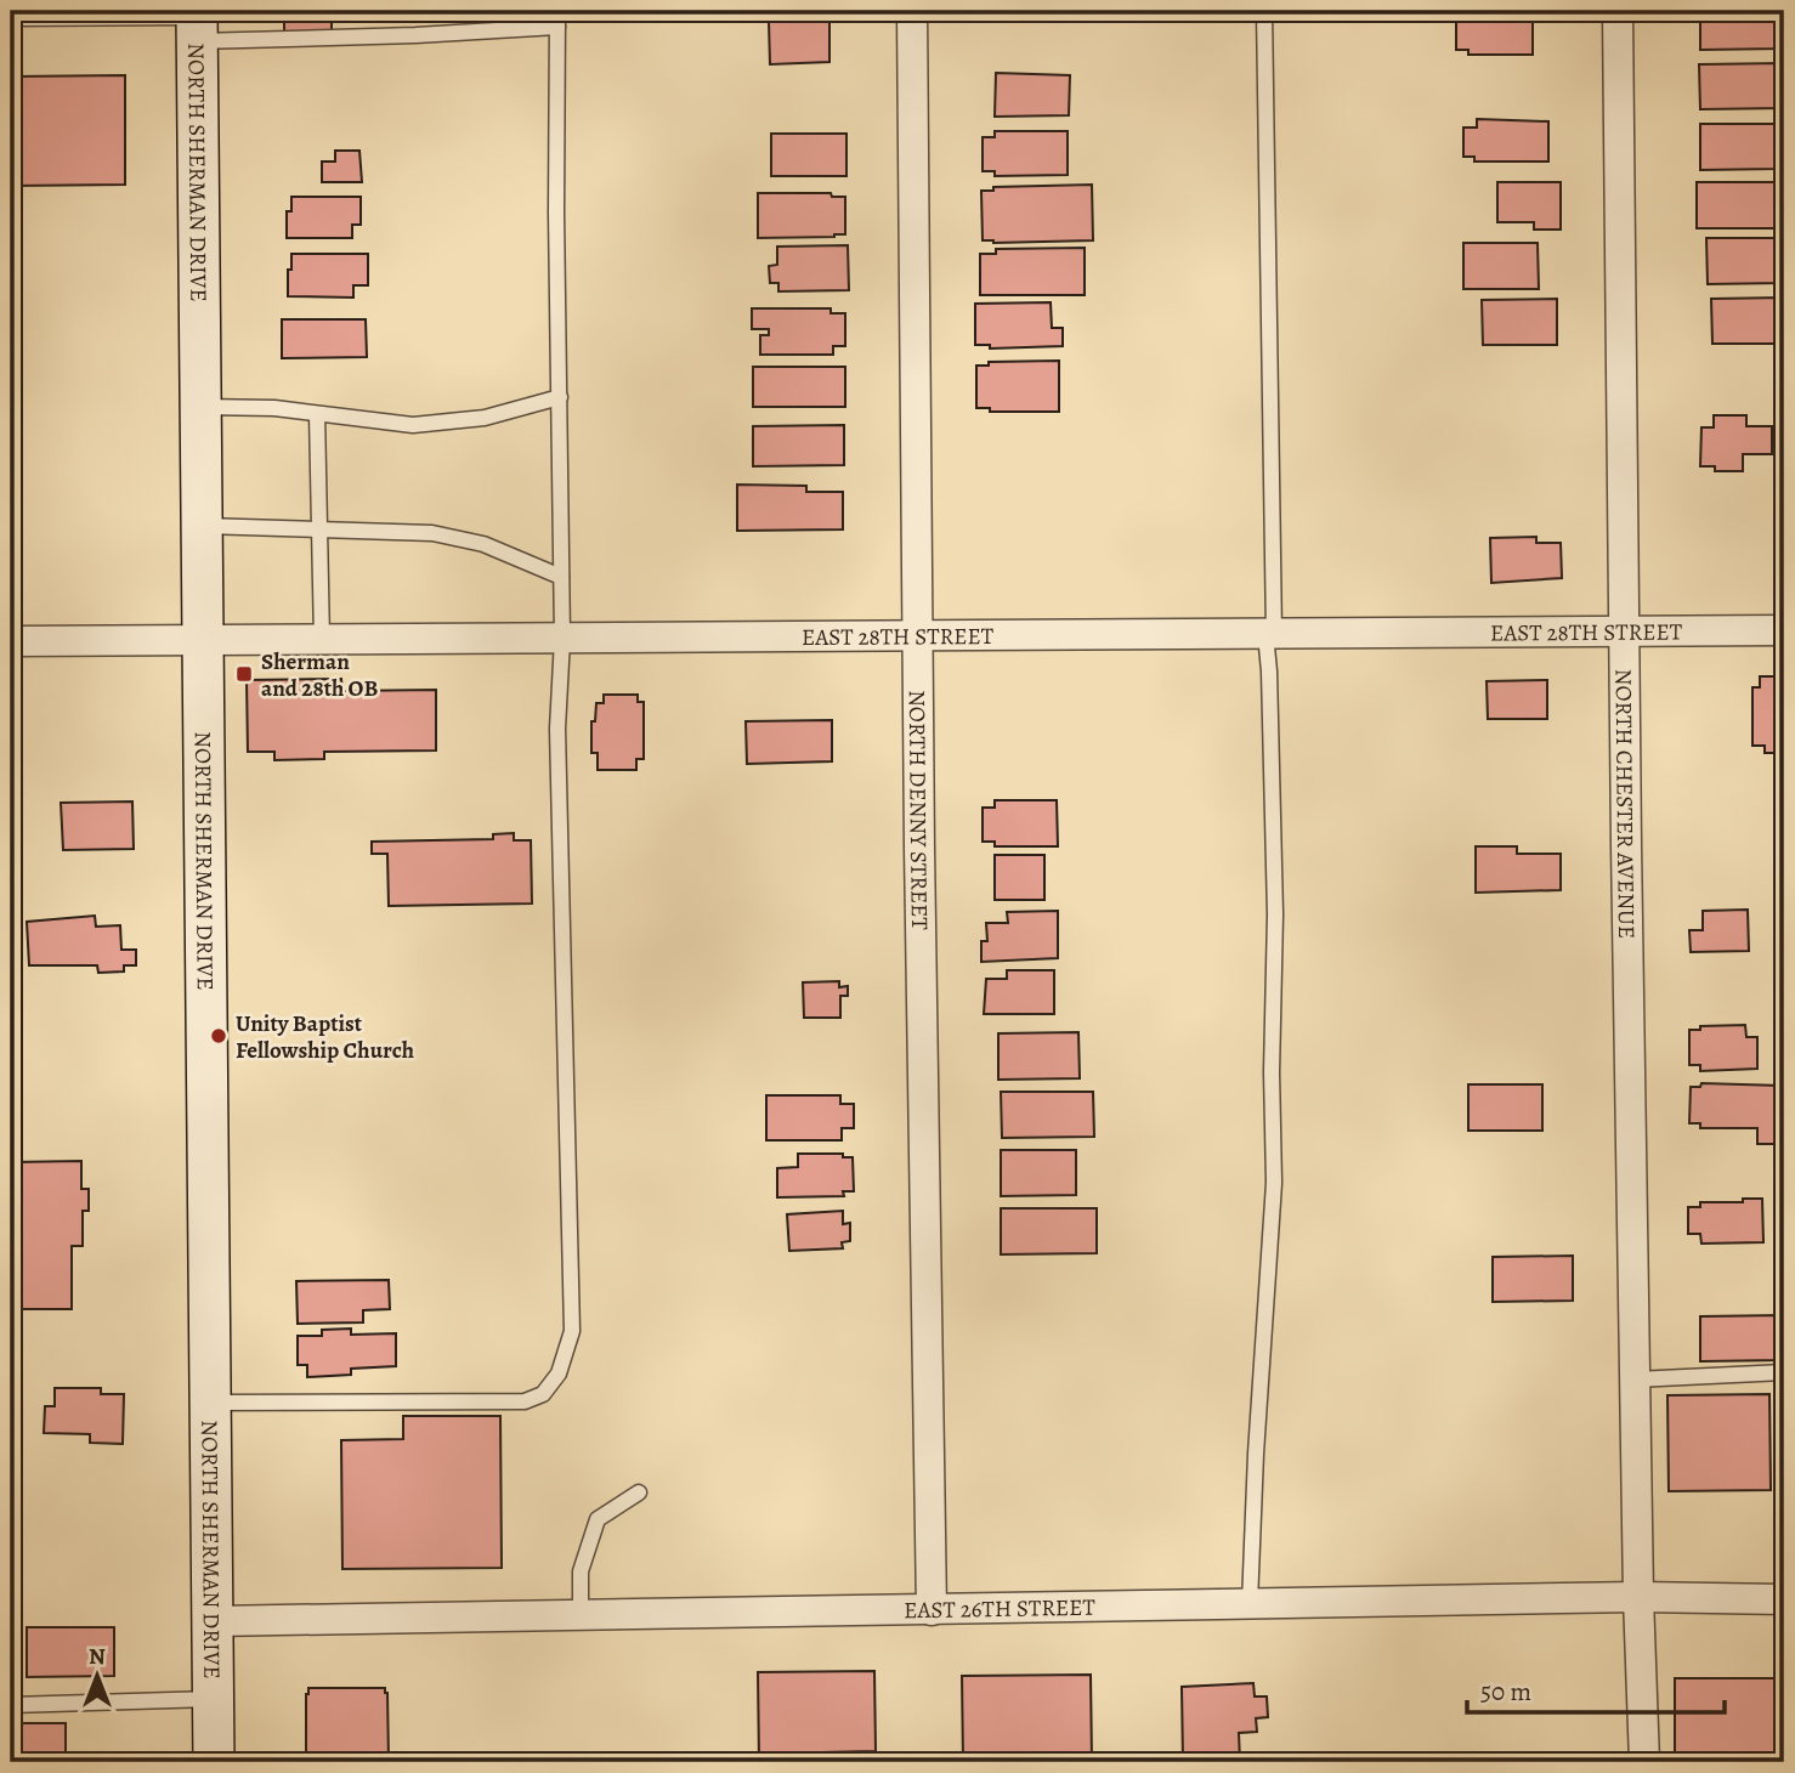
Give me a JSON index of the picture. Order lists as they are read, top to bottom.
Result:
{
  "streets": {
    "main road": ["NORTH SHERMAN DRIVE"],
    "street": [
      "EAST 28TH STREET",
      "NORTH CHESTER AVENUE",
      "NORTH DENNY STREET",
      "EAST 26TH STREET"
    ]
  },
  "crossings": [
    ["NORTH SHERMAN DRIVE", "EAST 28TH STREET"],
    ["NORTH SHERMAN DRIVE", "EAST 26TH STREET"],
    ["EAST 28TH STREET", "NORTH CHESTER AVENUE"],
    ["EAST 28TH STREET", "NORTH DENNY STREET"],
    ["NORTH CHESTER AVENUE", "EAST 26TH STREET"],
    ["NORTH DENNY STREET", "EAST 26TH STREET"]
  ],
  "places": {
    "transit": ["Sherman and 28th OB"],
    "other": ["Unity Baptist Fellowship Church"]
  },
  "scale_bar": "50 m",
  "north": "top"
}
